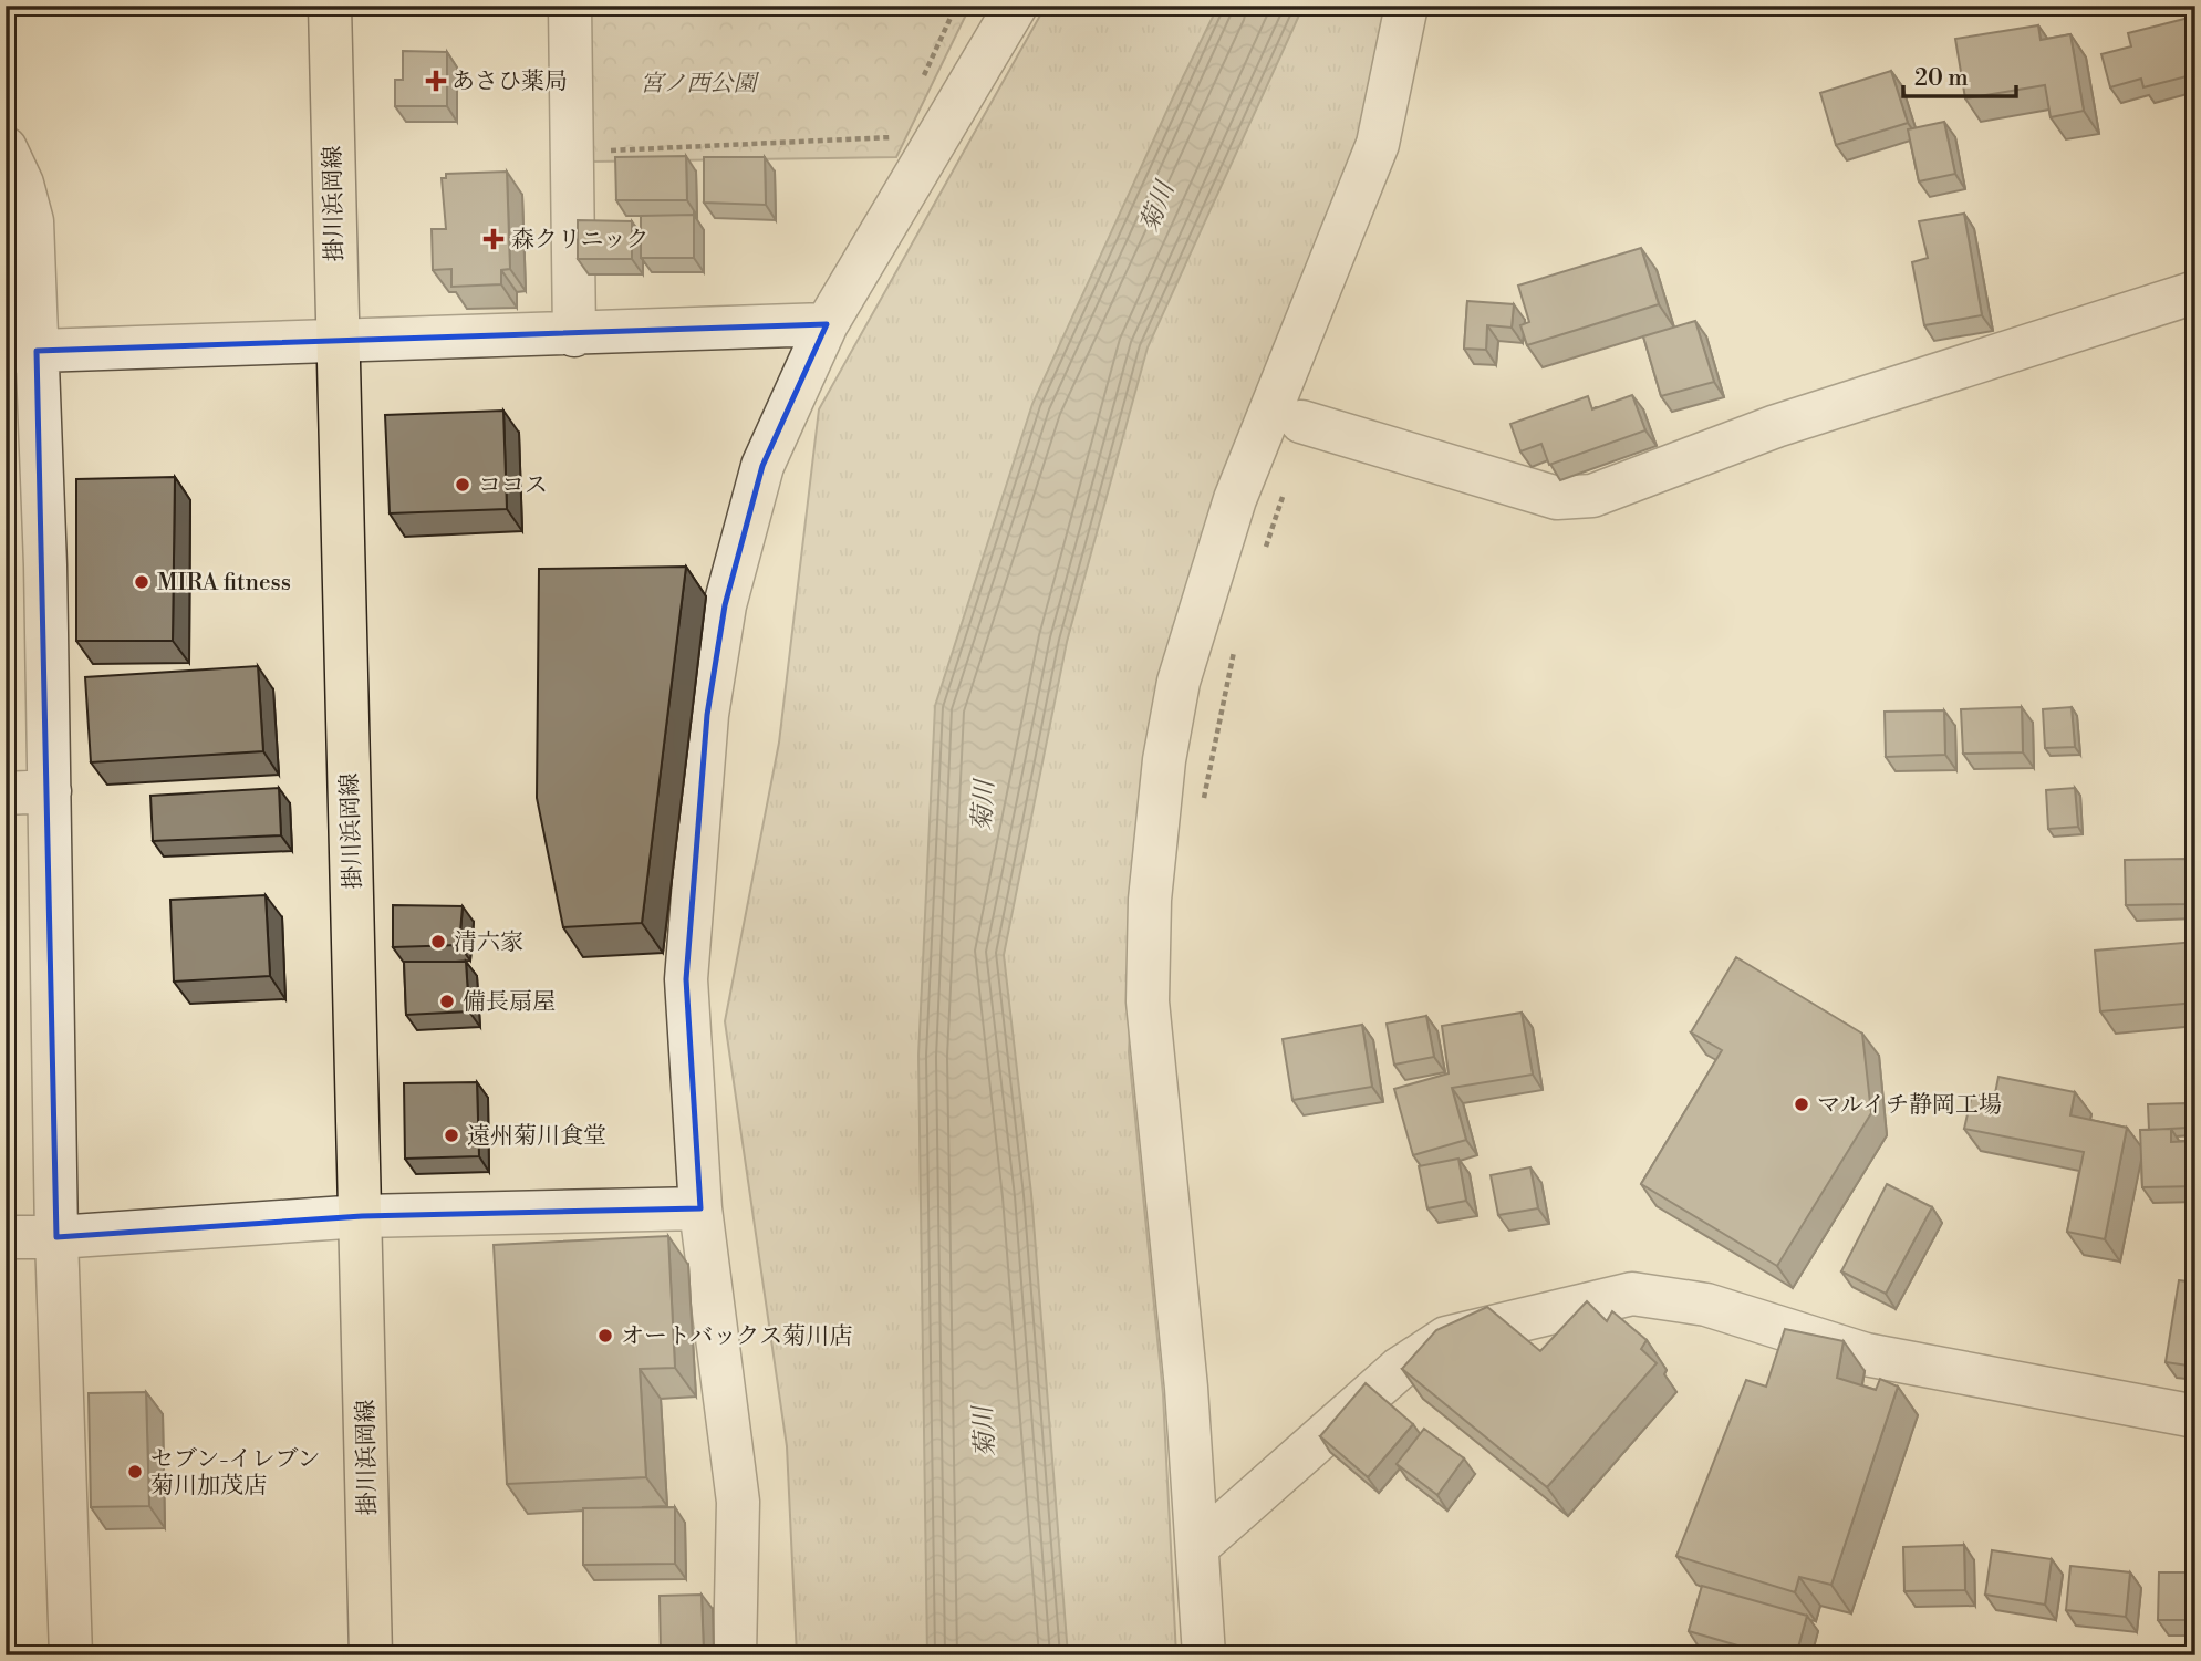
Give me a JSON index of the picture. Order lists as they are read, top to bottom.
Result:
{
  "streets": {
    "main road": ["掛川浜岡線"]
  },
  "water": ["菊川"],
  "parks": ["宮ノ西公園"],
  "places": {
    "health": ["あさひ薬局", "森クリニック"],
    "other": [
      "ココス",
      "MIRA fitness",
      "清六家",
      "備長扇屋",
      "マルイチ静岡工場",
      "遠州菊川食堂",
      "オートバックス菊川店",
      "セブン-イレブン 菊川加茂店"
    ]
  },
  "scale_bar": "20 m"
}
